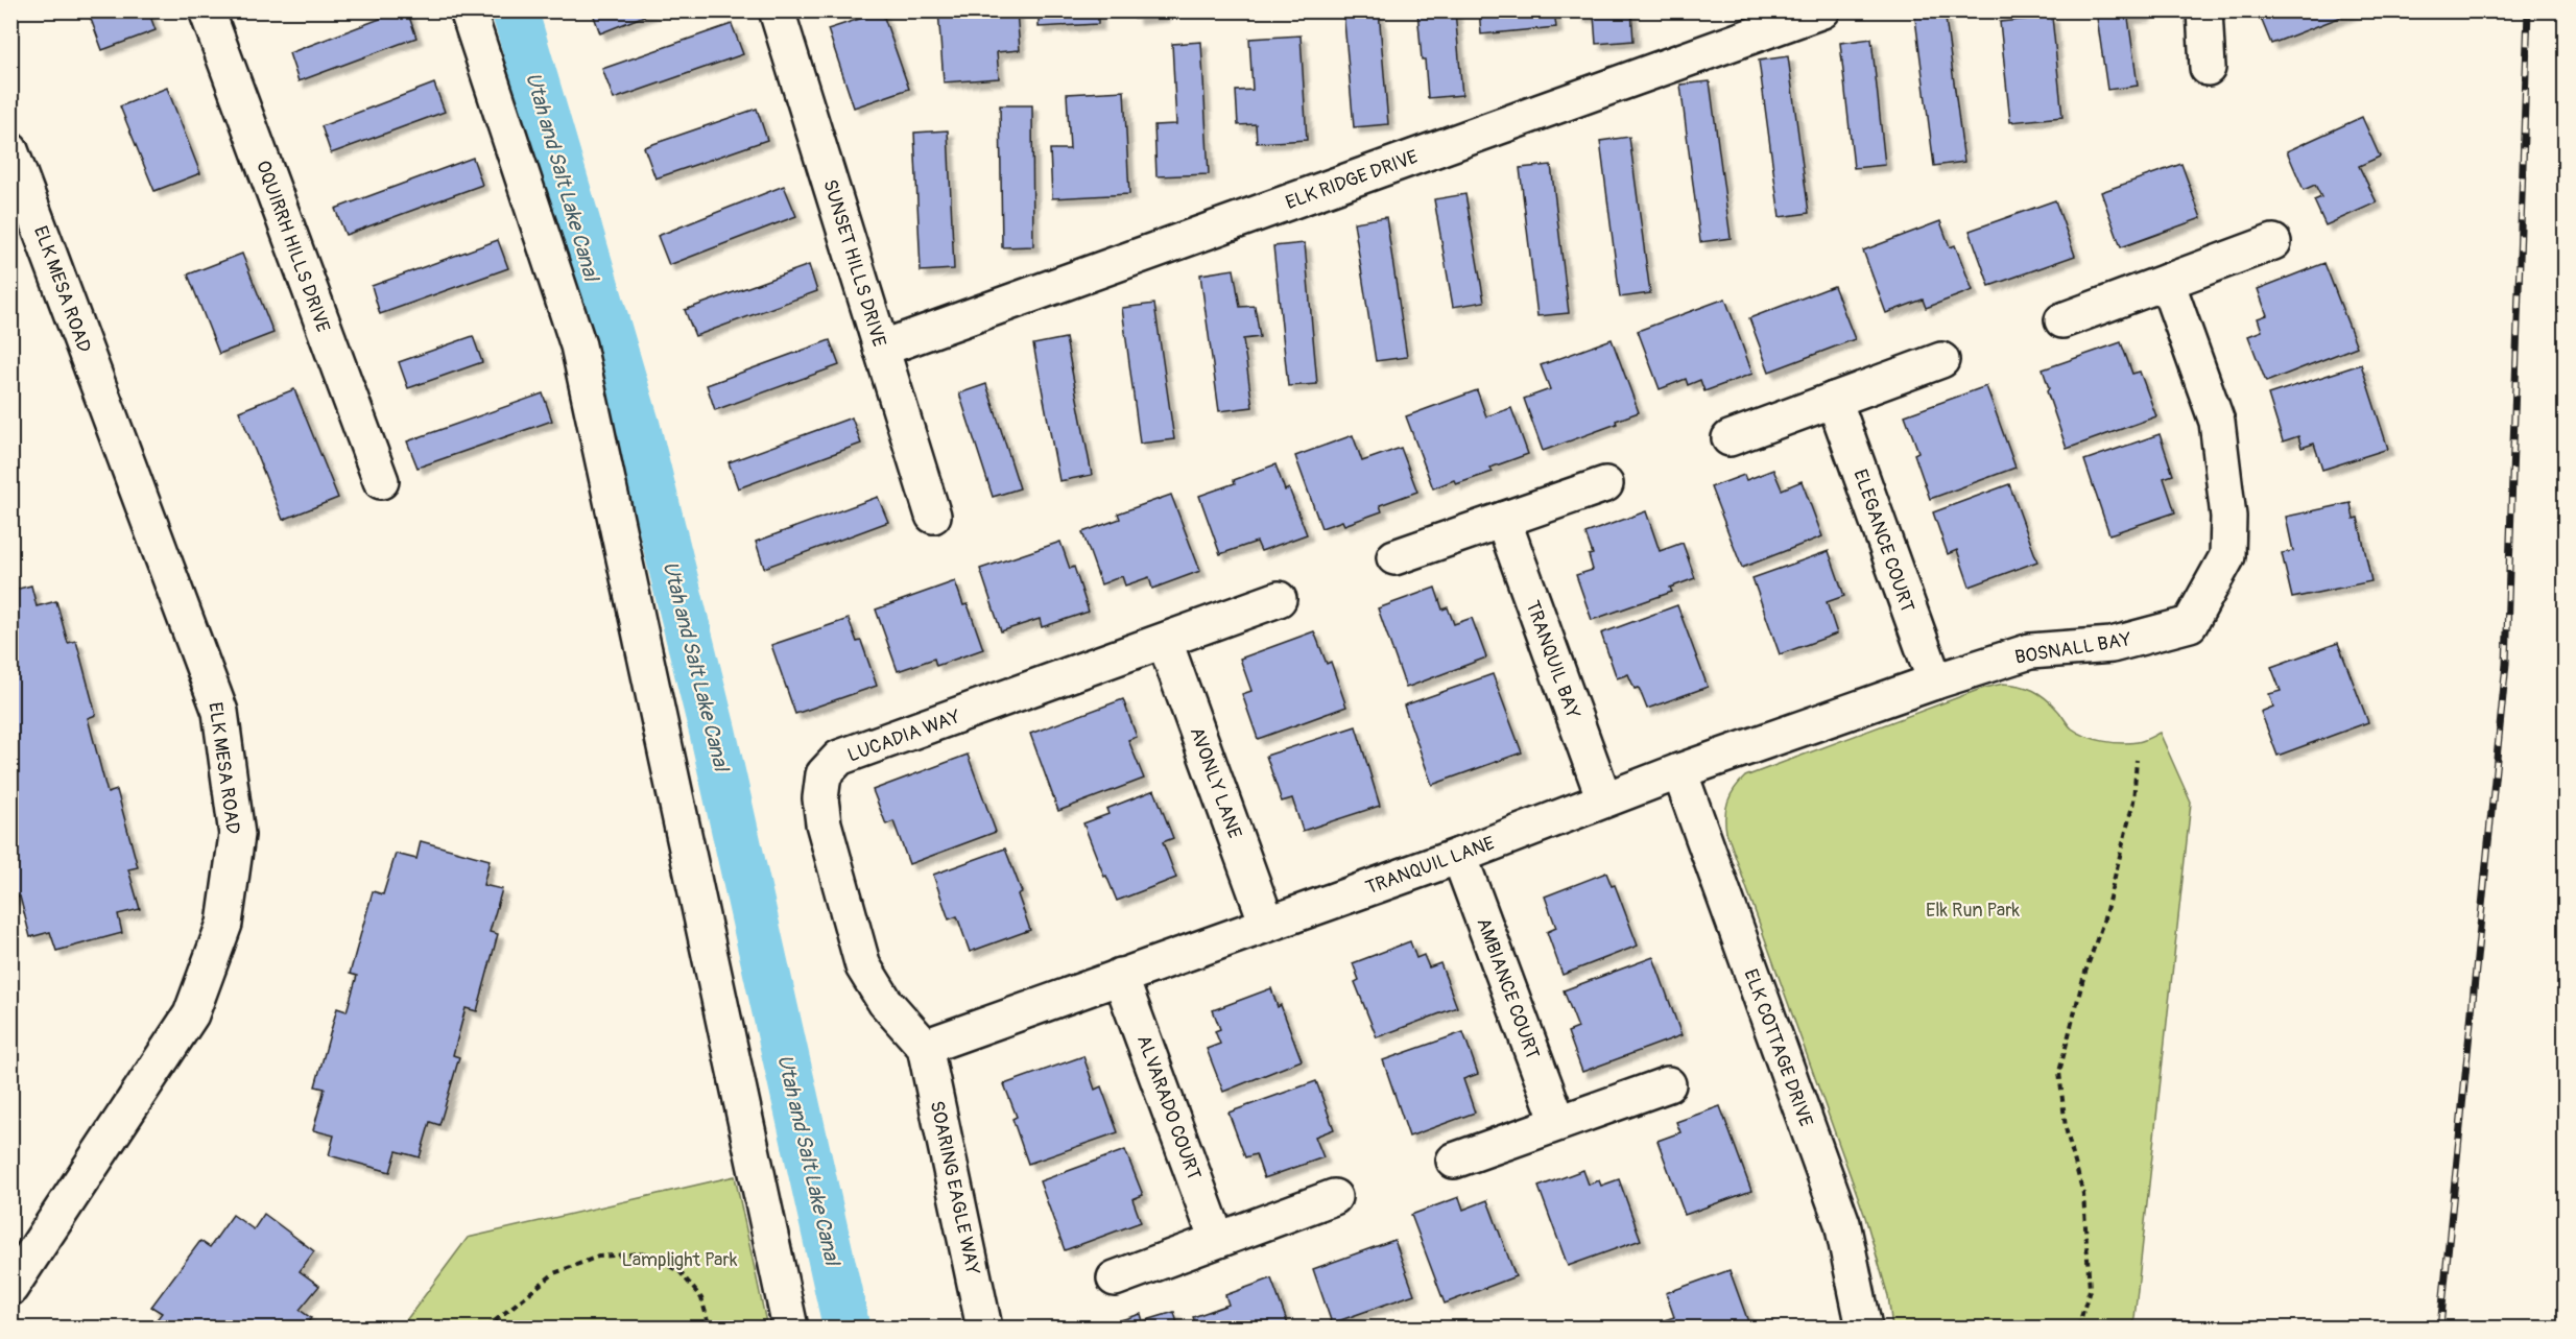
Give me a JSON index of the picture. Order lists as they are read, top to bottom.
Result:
{
  "streets": {
    "street": [
      "ELK RIDGE DRIVE",
      "OQUIRRH HILLS DRIVE",
      "SUNSET HILLS DRIVE",
      "ELK MESA ROAD",
      "ELEGANCE COURT",
      "BOSNALL BAY",
      "TRANQUIL BAY",
      "LUCADIA WAY",
      "AVONLY LANE",
      "TRANQUIL LANE",
      "AMBIANCE COURT",
      "ELK COTTAGE DRIVE",
      "ALVARADO COURT",
      "SOARING EAGLE WAY"
    ]
  },
  "crossings": [
    ["ELK RIDGE DRIVE", "SUNSET HILLS DRIVE"],
    ["ELEGANCE COURT", "BOSNALL BAY"],
    ["ELEGANCE COURT", "TRANQUIL LANE"],
    ["BOSNALL BAY", "TRANQUIL LANE"],
    ["TRANQUIL BAY", "TRANQUIL LANE"],
    ["LUCADIA WAY", "AVONLY LANE"],
    ["LUCADIA WAY", "TRANQUIL LANE"],
    ["LUCADIA WAY", "SOARING EAGLE WAY"],
    ["AVONLY LANE", "TRANQUIL LANE"],
    ["TRANQUIL LANE", "AMBIANCE COURT"],
    ["TRANQUIL LANE", "ELK COTTAGE DRIVE"],
    ["TRANQUIL LANE", "ALVARADO COURT"],
    ["TRANQUIL LANE", "SOARING EAGLE WAY"]
  ],
  "water": ["Utah and Salt Lake Canal"],
  "parks": ["Elk Run Park", "Lamplight Park"]
}
